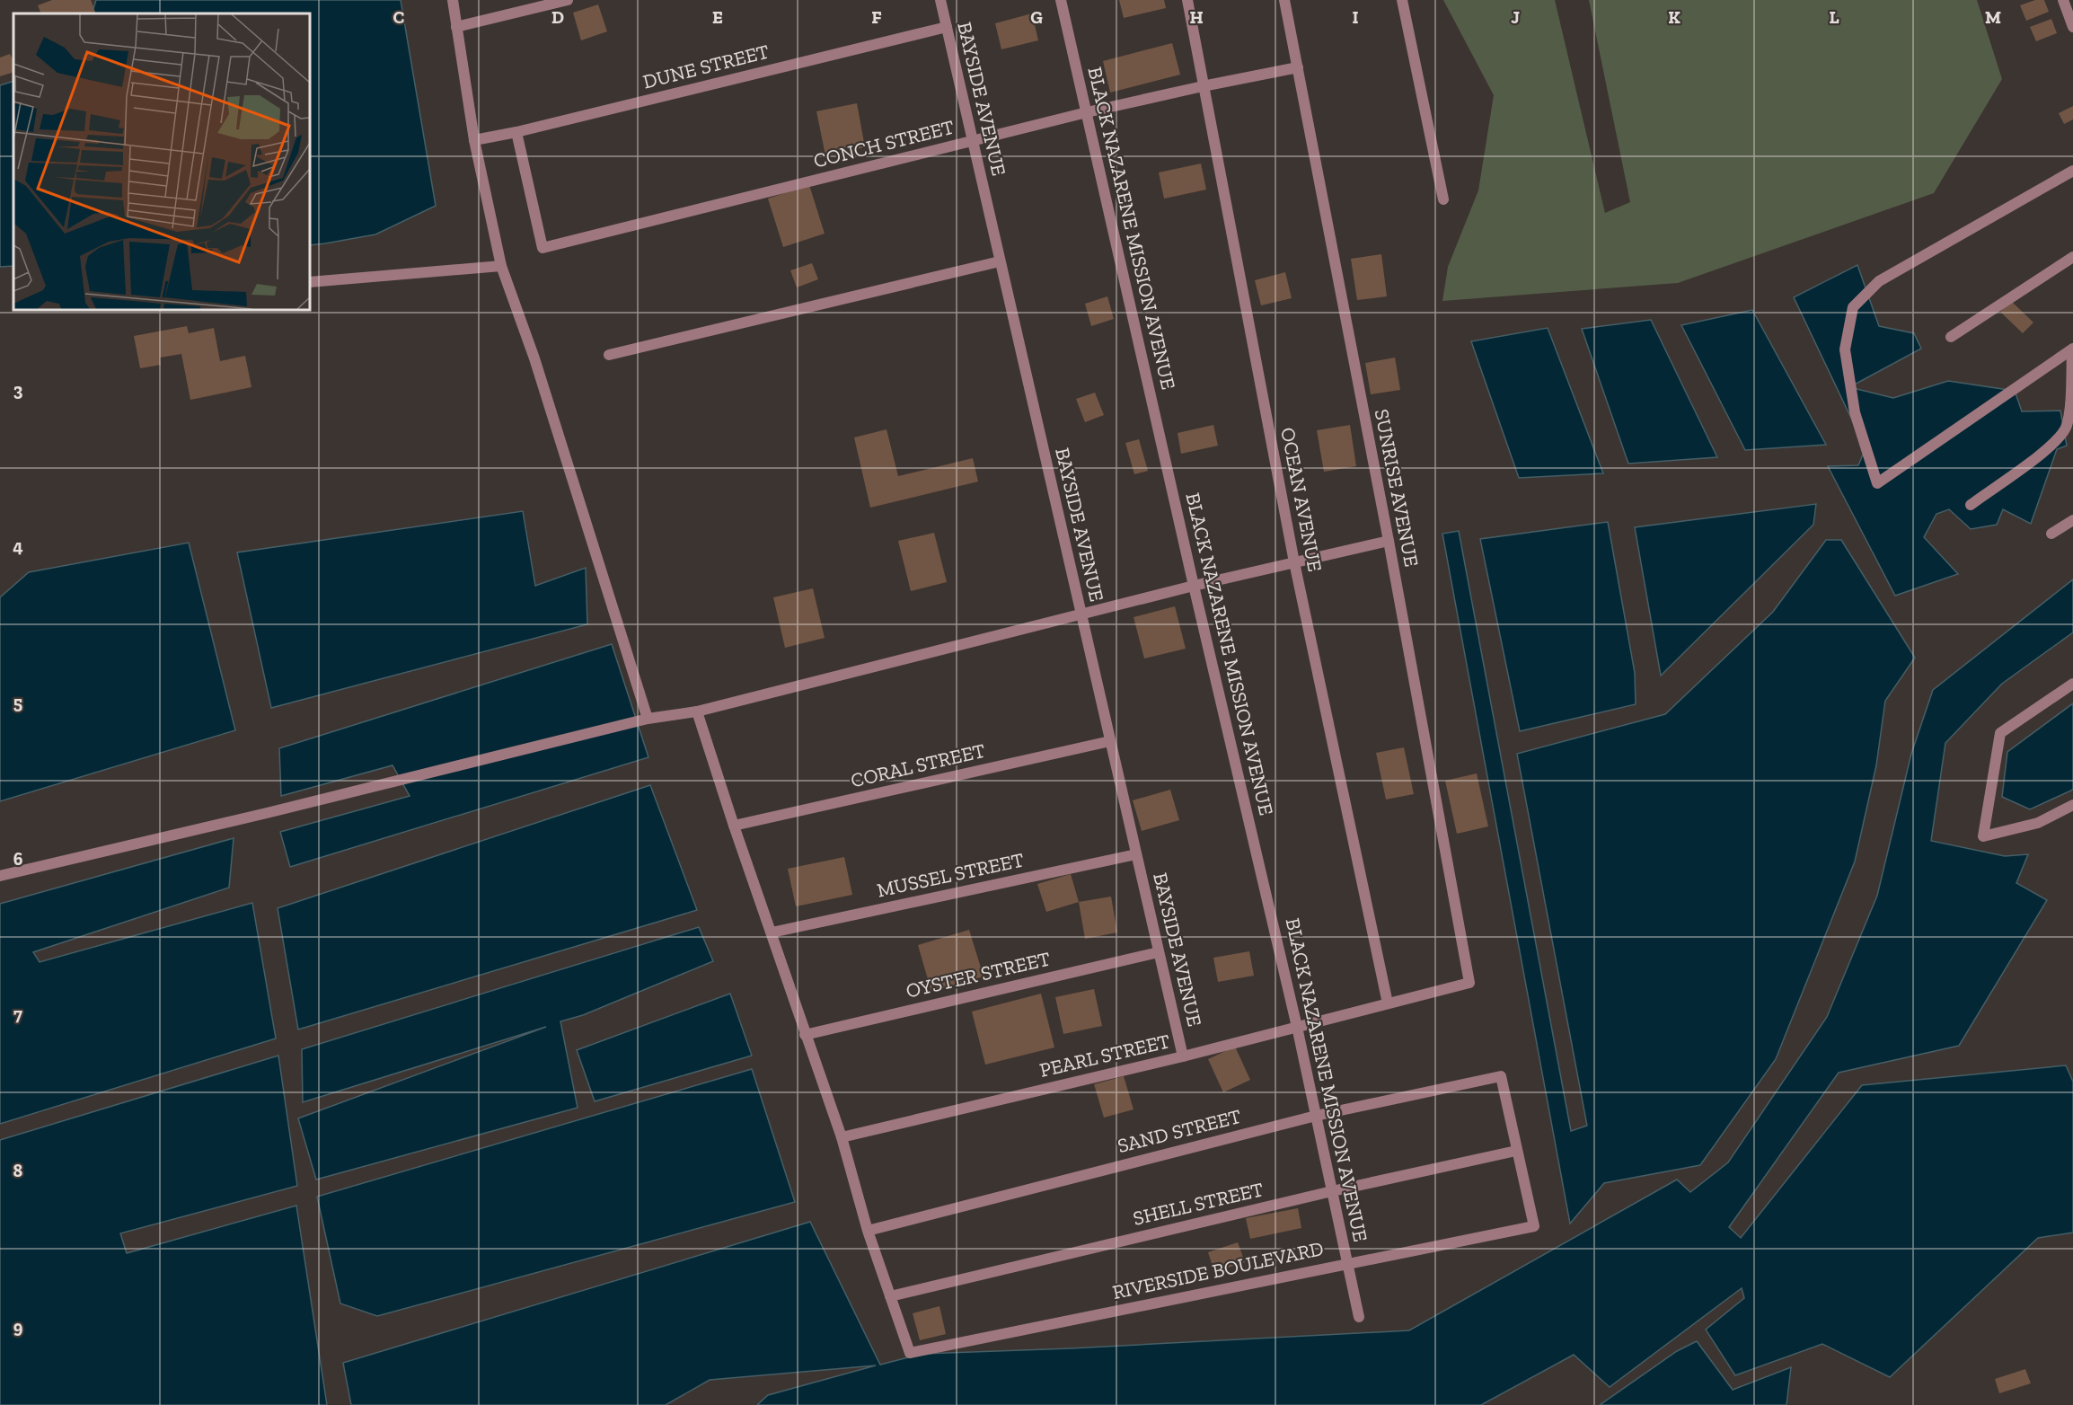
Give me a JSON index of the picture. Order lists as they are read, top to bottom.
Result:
{
  "streets": {
    "street": [
      "DUNE STREET",
      "BAYSIDE AVENUE",
      "CONCH STREET",
      "BLACK NAZARENE MISSION AVENUE",
      "SUNRISE AVENUE",
      "OCEAN AVENUE",
      "CORAL STREET",
      "MUSSEL STREET",
      "OYSTER STREET",
      "PEARL STREET",
      "SAND STREET",
      "SHELL STREET",
      "RIVERSIDE BOULEVARD"
    ]
  },
  "crossings": [
    ["DUNE STREET", "BAYSIDE AVENUE"],
    ["DUNE STREET", "CONCH STREET"],
    ["BAYSIDE AVENUE", "CONCH STREET"],
    ["BAYSIDE AVENUE", "CORAL STREET"],
    ["BAYSIDE AVENUE", "MUSSEL STREET"],
    ["BAYSIDE AVENUE", "OYSTER STREET"],
    ["BAYSIDE AVENUE", "PEARL STREET"],
    ["CONCH STREET", "BLACK NAZARENE MISSION AVENUE"],
    ["CONCH STREET", "SUNRISE AVENUE"],
    ["CONCH STREET", "OCEAN AVENUE"],
    ["BLACK NAZARENE MISSION AVENUE", "PEARL STREET"],
    ["BLACK NAZARENE MISSION AVENUE", "SAND STREET"],
    ["BLACK NAZARENE MISSION AVENUE", "SHELL STREET"],
    ["BLACK NAZARENE MISSION AVENUE", "RIVERSIDE BOULEVARD"],
    ["SUNRISE AVENUE", "PEARL STREET"],
    ["OCEAN AVENUE", "PEARL STREET"],
    ["SAND STREET", "SHELL STREET"],
    ["SAND STREET", "RIVERSIDE BOULEVARD"],
    ["SHELL STREET", "RIVERSIDE BOULEVARD"]
  ],
  "grid": {
    "columns": [
      "C",
      "D",
      "E",
      "F",
      "G",
      "H",
      "I",
      "J",
      "K",
      "L",
      "M"
    ],
    "rows": [
      "3",
      "4",
      "5",
      "6",
      "7",
      "8",
      "9"
    ]
  }
}
